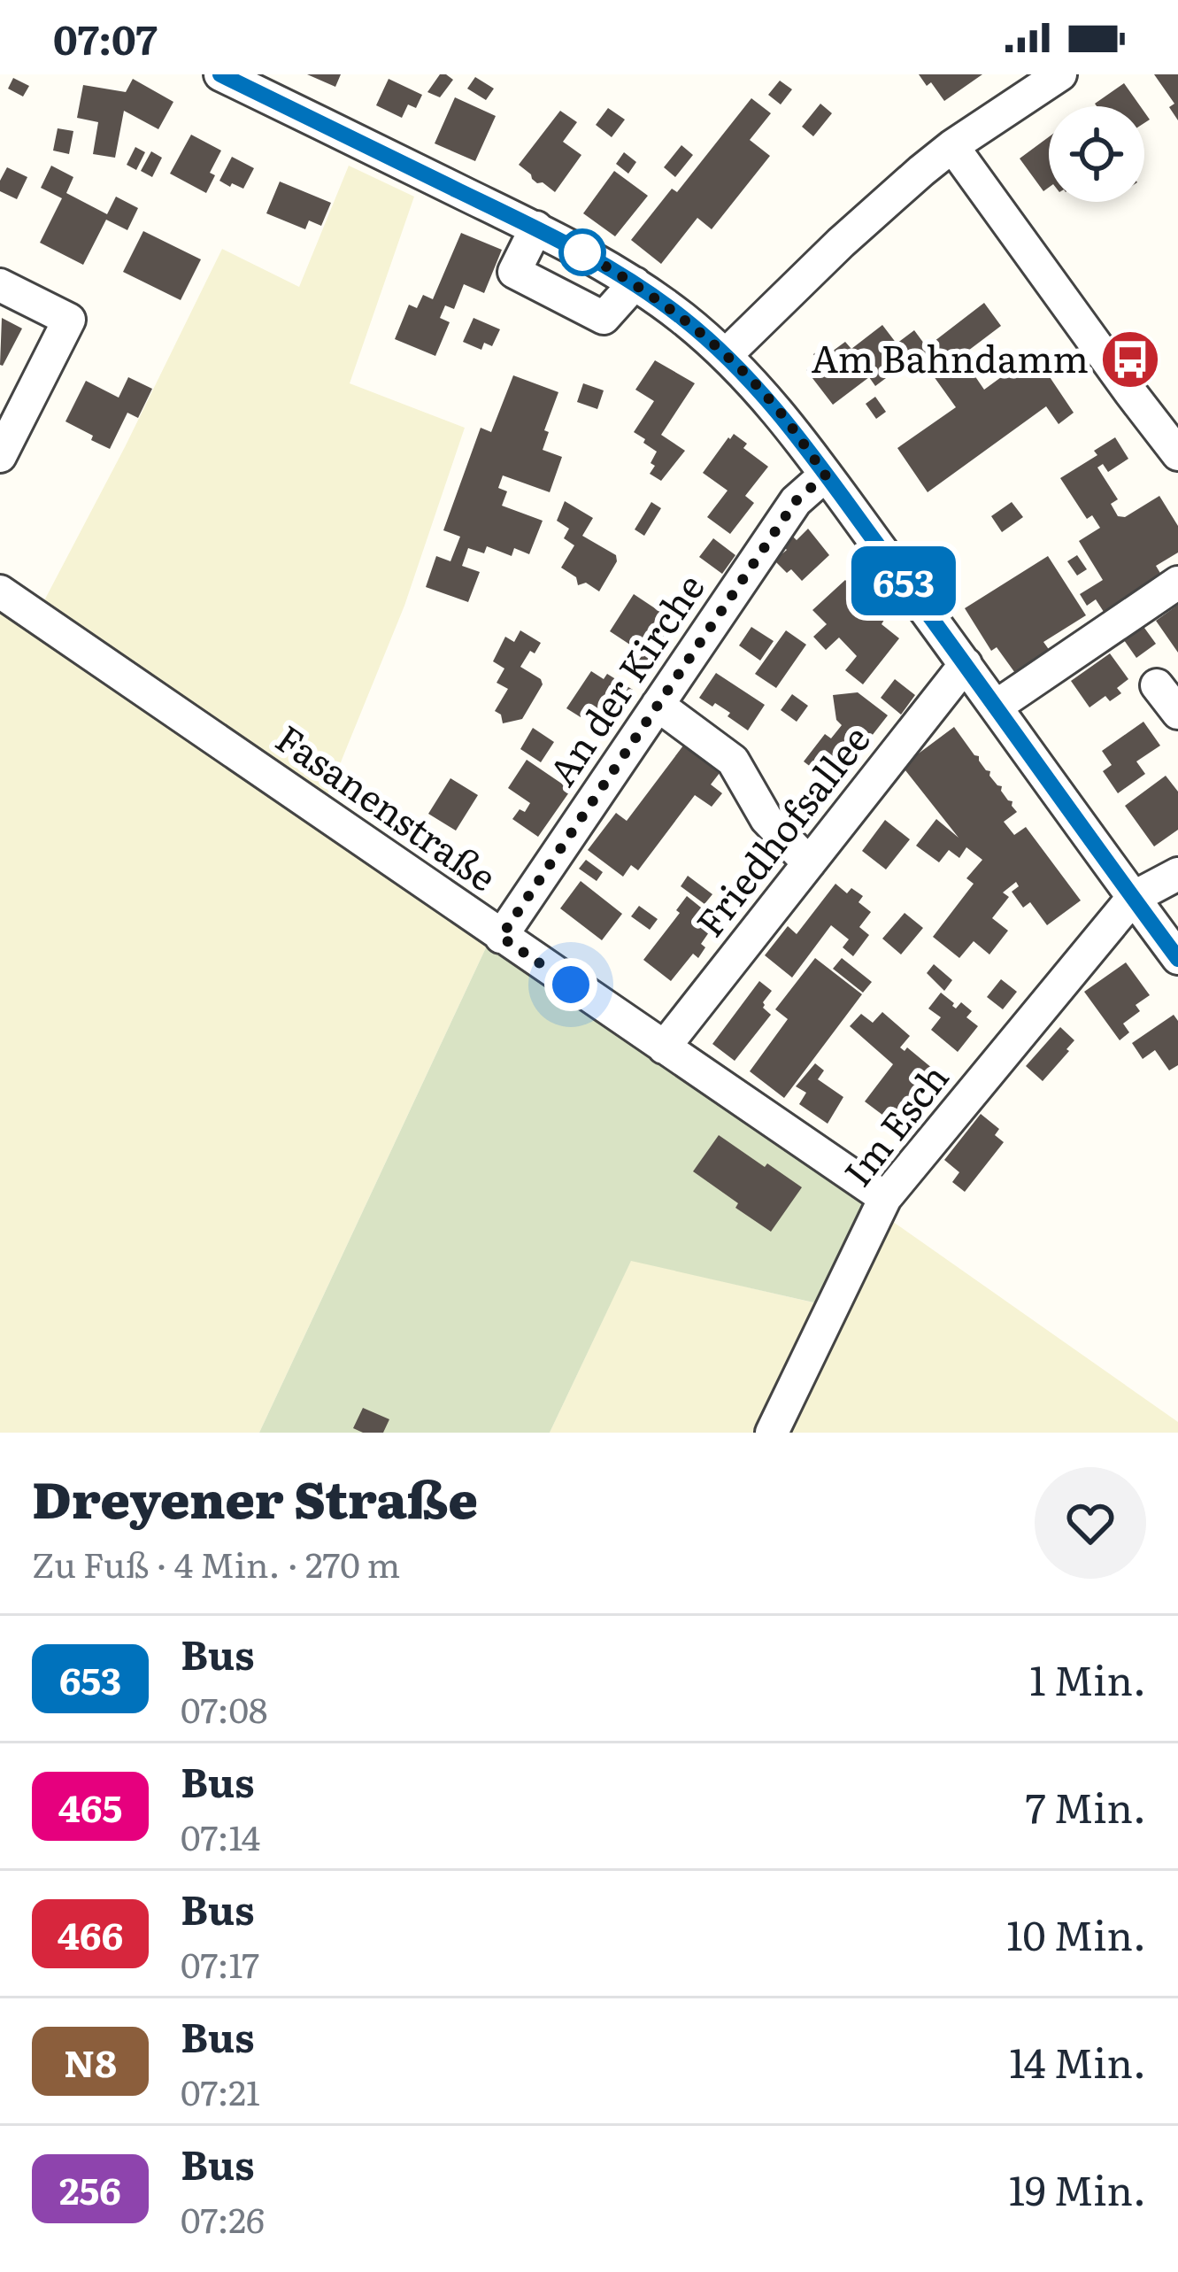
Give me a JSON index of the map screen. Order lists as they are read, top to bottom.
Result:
{
  "streets": {
    "street": [
      "An der Kirche",
      "Fasanenstraße",
      "Friedhofsallee",
      "Im Esch"
    ]
  },
  "crossings": [
    ["An der Kirche", "Fasanenstraße"],
    ["Fasanenstraße", "Friedhofsallee"],
    ["Fasanenstraße", "Im Esch"]
  ],
  "places": {
    "bus stop": ["Am Bahndamm"]
  },
  "lines": ["bus line 653"],
  "page": {
    "status": "07:07",
    "on_map": "653",
    "heading": ["Dreyener Straße", "Zu Fuß · 4 Min. · 270 m"],
    "list": [
      {
        "mark": "653",
        "name": "Bus",
        "note": "07:08",
        "value": "1 Min."
      },
      {
        "mark": "465",
        "name": "Bus",
        "note": "07:14",
        "value": "7 Min."
      },
      {
        "mark": "466",
        "name": "Bus",
        "note": "07:17",
        "value": "10 Min."
      },
      {
        "mark": "N8",
        "name": "Bus",
        "note": "07:21",
        "value": "14 Min."
      },
      {
        "mark": "256",
        "name": "Bus",
        "note": "07:26",
        "value": "19 Min."
      }
    ]
  }
}
